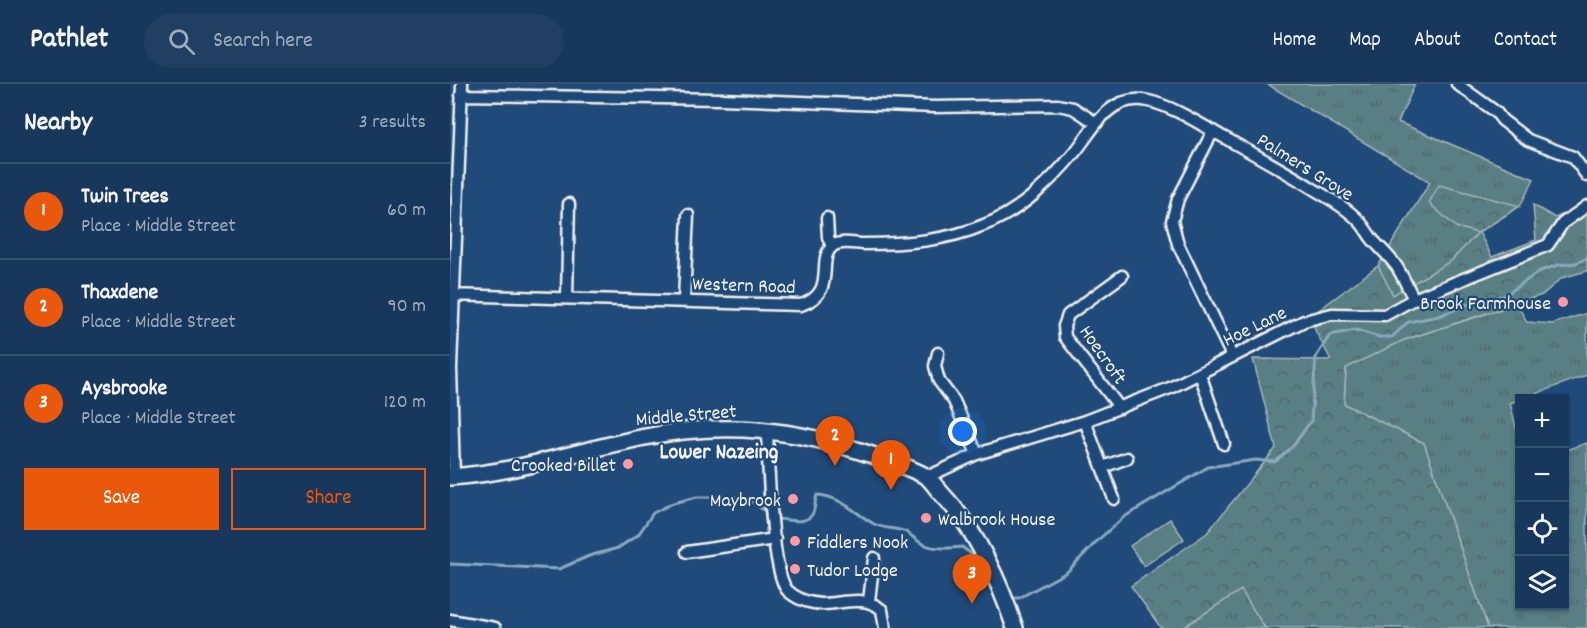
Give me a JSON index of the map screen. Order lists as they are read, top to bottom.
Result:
{
  "streets": {
    "street": [
      "Palmers Grove",
      "Western Road",
      "Hoe Lane",
      "Hoecroft",
      "Middle Street"
    ]
  },
  "crossings": [
    ["Palmers Grove", "Hoe Lane"],
    ["Hoe Lane", "Hoecroft"],
    ["Hoe Lane", "Middle Street"]
  ],
  "districts": ["Lower Nazeing"],
  "places": [
    "Brook Farmhouse",
    "Crooked Billet",
    "Maybrook",
    "Walbrook House",
    "Fiddlers Nook",
    "Tudor Lodge"
  ],
  "page": {
    "header": "Pathlet",
    "search": "Search here",
    "nav": [
      "Home",
      "Map",
      "About",
      "Contact"
    ],
    "heading": ["Nearby", "3 results"],
    "list": [
      {
        "mark": "1",
        "name": "Twin Trees",
        "note": "Place · Middle Street",
        "value": "60 m"
      },
      {
        "mark": "2",
        "name": "Thaxdene",
        "note": "Place · Middle Street",
        "value": "90 m"
      },
      {
        "mark": "3",
        "name": "Aysbrooke",
        "note": "Place · Middle Street",
        "value": "120 m"
      }
    ],
    "map_buttons": ["+", "−"],
    "pins": ["2", "1", "3"],
    "buttons": ["Save", "Share"]
  }
}
